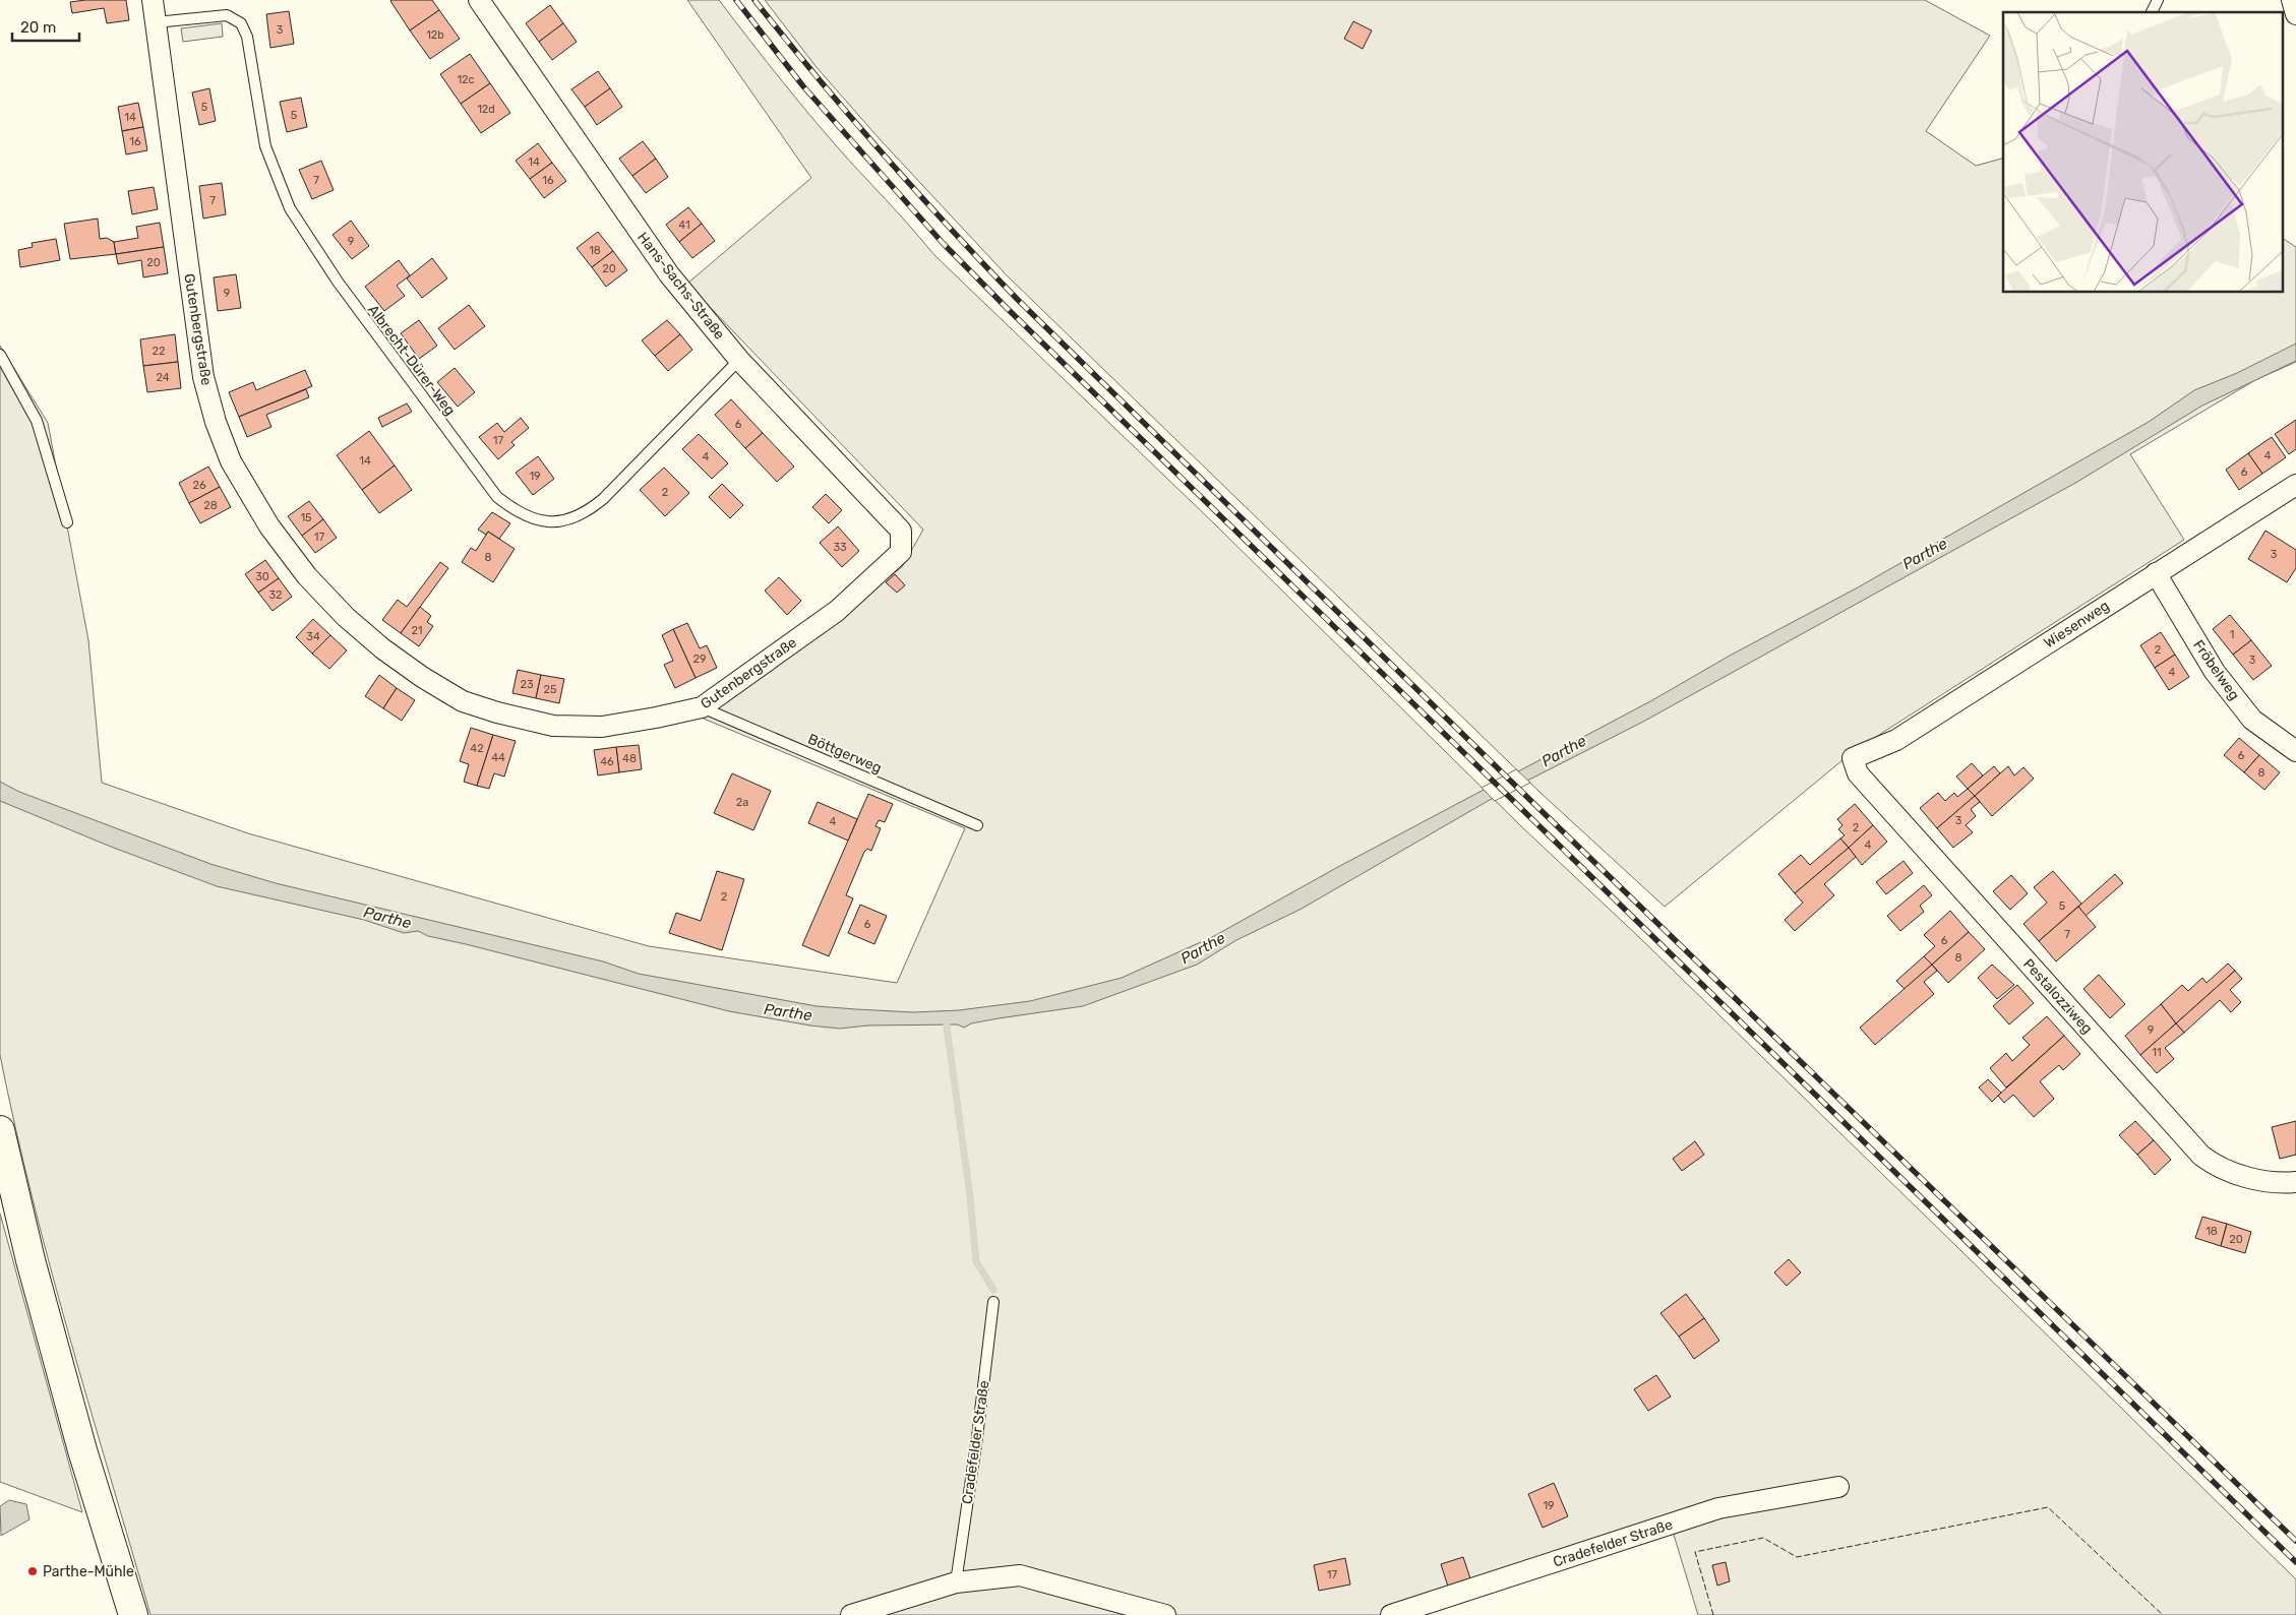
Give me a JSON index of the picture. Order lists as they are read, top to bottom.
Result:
{
  "streets": {
    "street": [
      "Hans-Sachs-Straße",
      "Gutenbergstraße",
      "Wiesenweg",
      "Fröbelweg",
      "Pestalozziweg",
      "Cradefelder Straße"
    ],
    "lane": ["Albrecht-Dürer-Weg", "Böttgerweg"]
  },
  "crossings": [
    ["Hans-Sachs-Straße", "Gutenbergstraße"],
    ["Hans-Sachs-Straße", "Albrecht-Dürer-Weg"],
    ["Gutenbergstraße", "Albrecht-Dürer-Weg"],
    ["Gutenbergstraße", "Böttgerweg"],
    ["Wiesenweg", "Fröbelweg"],
    ["Wiesenweg", "Pestalozziweg"]
  ],
  "water": ["Parthe"],
  "places": ["Parthe-Mühle"],
  "house_numbers": [
    "3",
    "12b",
    "12c",
    "5",
    "12d",
    "5",
    "14",
    "16",
    "14",
    "7",
    "16",
    "7",
    "41",
    "9",
    "18",
    "20",
    "20",
    "9",
    "22",
    "24",
    "6",
    "17",
    "4",
    "4",
    "14",
    "6",
    "19",
    "26",
    "2",
    "28",
    "15",
    "17",
    "33",
    "3",
    "8",
    "30",
    "32",
    "21",
    "1",
    "34",
    "2",
    "29",
    "3",
    "4",
    "23",
    "25",
    "42",
    "6",
    "44",
    "48",
    "46",
    "8",
    "2a",
    "3",
    "4",
    "2",
    "4",
    "2",
    "5",
    "6",
    "7",
    "6",
    "8",
    "9",
    "11",
    "18",
    "20",
    "19",
    "17"
  ],
  "scale_bar": "20 m"
}
